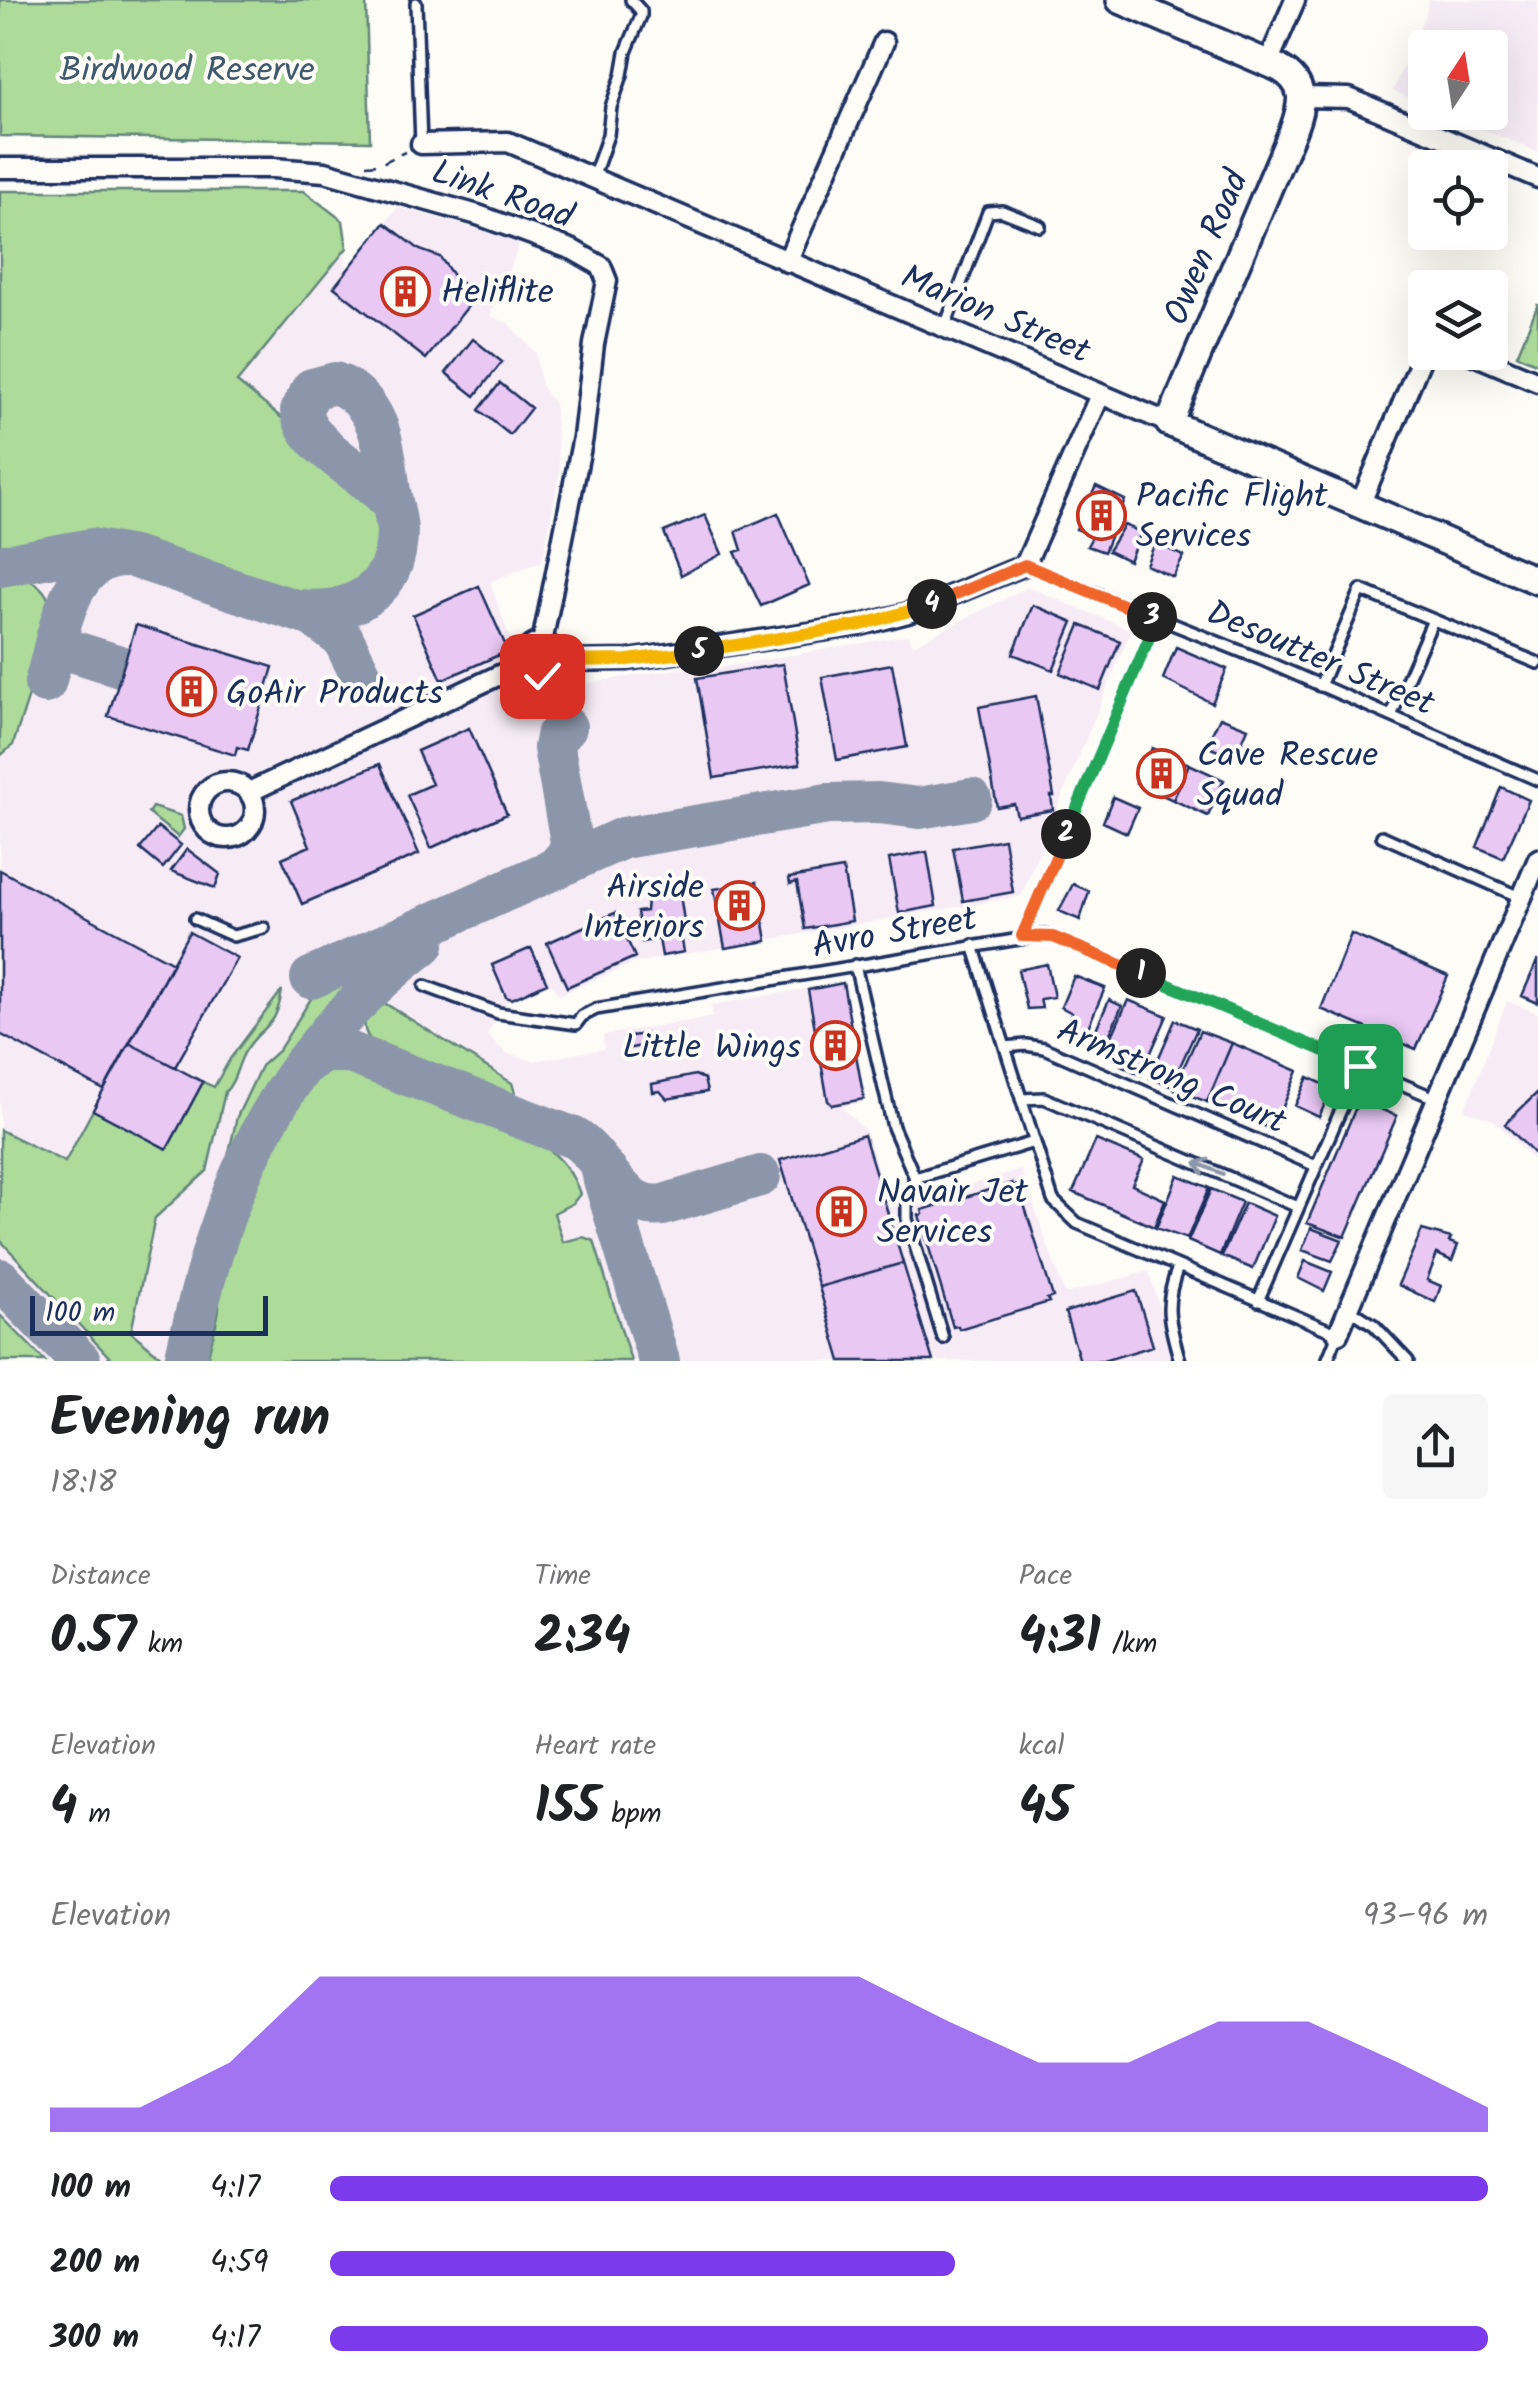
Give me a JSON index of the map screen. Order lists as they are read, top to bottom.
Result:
{
  "streets": {
    "main road": ["Owen Road", "Marion Street"],
    "street": ["Link Road"],
    "lane": ["Desoutter Street", "Avro Street", "Armstrong Court"]
  },
  "crossings": [
    ["Owen Road", "Marion Street"]
  ],
  "parks": ["Birdwood Reserve"],
  "places": {
    "building": [
      "Heliflite",
      "Pacific Flight Services",
      "GoAir Products",
      "Cave Rescue Squad",
      "Airside Interiors",
      "Little Wings",
      "Navair Jet Services"
    ]
  },
  "scale_bar": "100 m",
  "north": "top",
  "page": {
    "pins": [
      "4",
      "3",
      "5",
      "2",
      "1"
    ],
    "scale": "100 m",
    "heading": ["Evening run", "18:18"],
    "stats": [
      ["Distance", "0.57 km"],
      ["Time", "2:34"],
      ["Pace", "4:31 /km"],
      ["Elevation", "4 m"],
      ["Heart rate", "155 bpm"],
      ["kcal", "45"]
    ],
    "chart": ["Elevation", "93–96 m"],
    "list": [
      {
        "name": "100 m",
        "note": "4:17"
      },
      {
        "name": "200 m",
        "note": "4:59"
      },
      {
        "name": "300 m",
        "note": "4:17"
      }
    ]
  }
}
